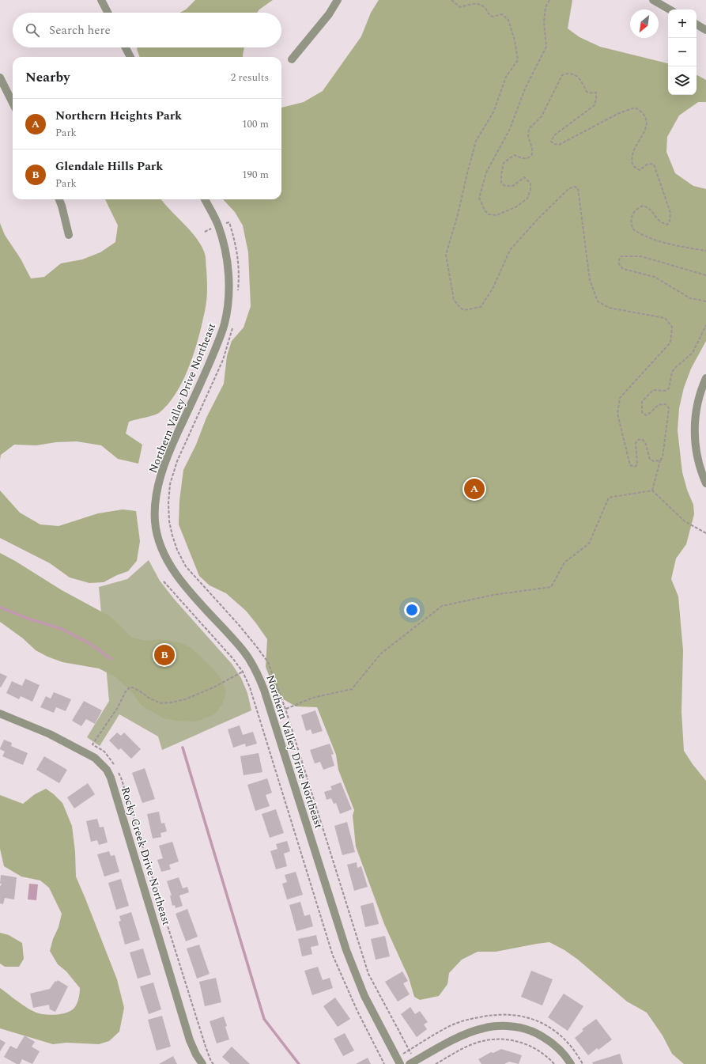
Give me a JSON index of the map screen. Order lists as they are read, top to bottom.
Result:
{
  "streets": {
    "street": ["Northern Valley Drive Northeast", "Rocky Creek Drive Northeast"]
  },
  "north": "bottom left",
  "page": {
    "map_buttons": ["+", "−"],
    "search": "Search here",
    "heading": ["Nearby", "2 results"],
    "list": [
      {
        "mark": "A",
        "name": "Northern Heights Park",
        "note": "Park",
        "value": "100 m"
      },
      {
        "mark": "B",
        "name": "Glendale Hills Park",
        "note": "Park",
        "value": "190 m"
      }
    ],
    "pins": ["A", "B"]
  }
}
